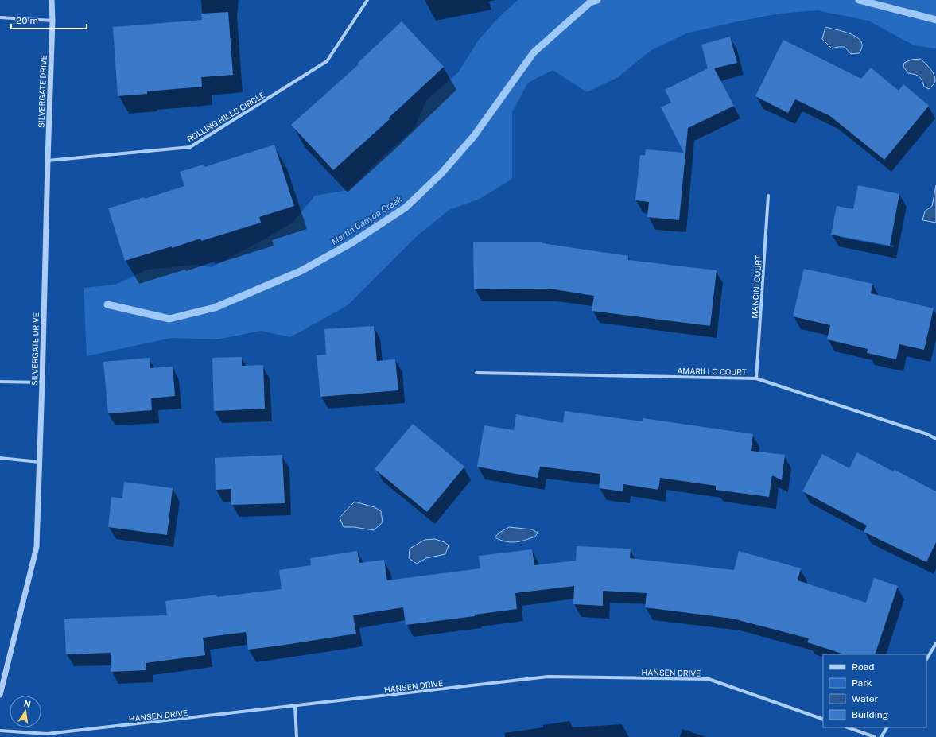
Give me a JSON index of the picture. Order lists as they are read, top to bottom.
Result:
{
  "streets": {
    "street": [
      "SILVERGATE DRIVE",
      "ROLLING HILLS CIRCLE",
      "MANCINI COURT",
      "AMARILLO COURT",
      "HANSEN DRIVE"
    ]
  },
  "crossings": [
    ["SILVERGATE DRIVE", "ROLLING HILLS CIRCLE"],
    ["MANCINI COURT", "AMARILLO COURT"]
  ],
  "water": ["Martin Canyon Creek"],
  "legend": [
    "Road",
    "Park",
    "Water",
    "Building"
  ],
  "scale_bar": "20 m",
  "north": "top"
}
